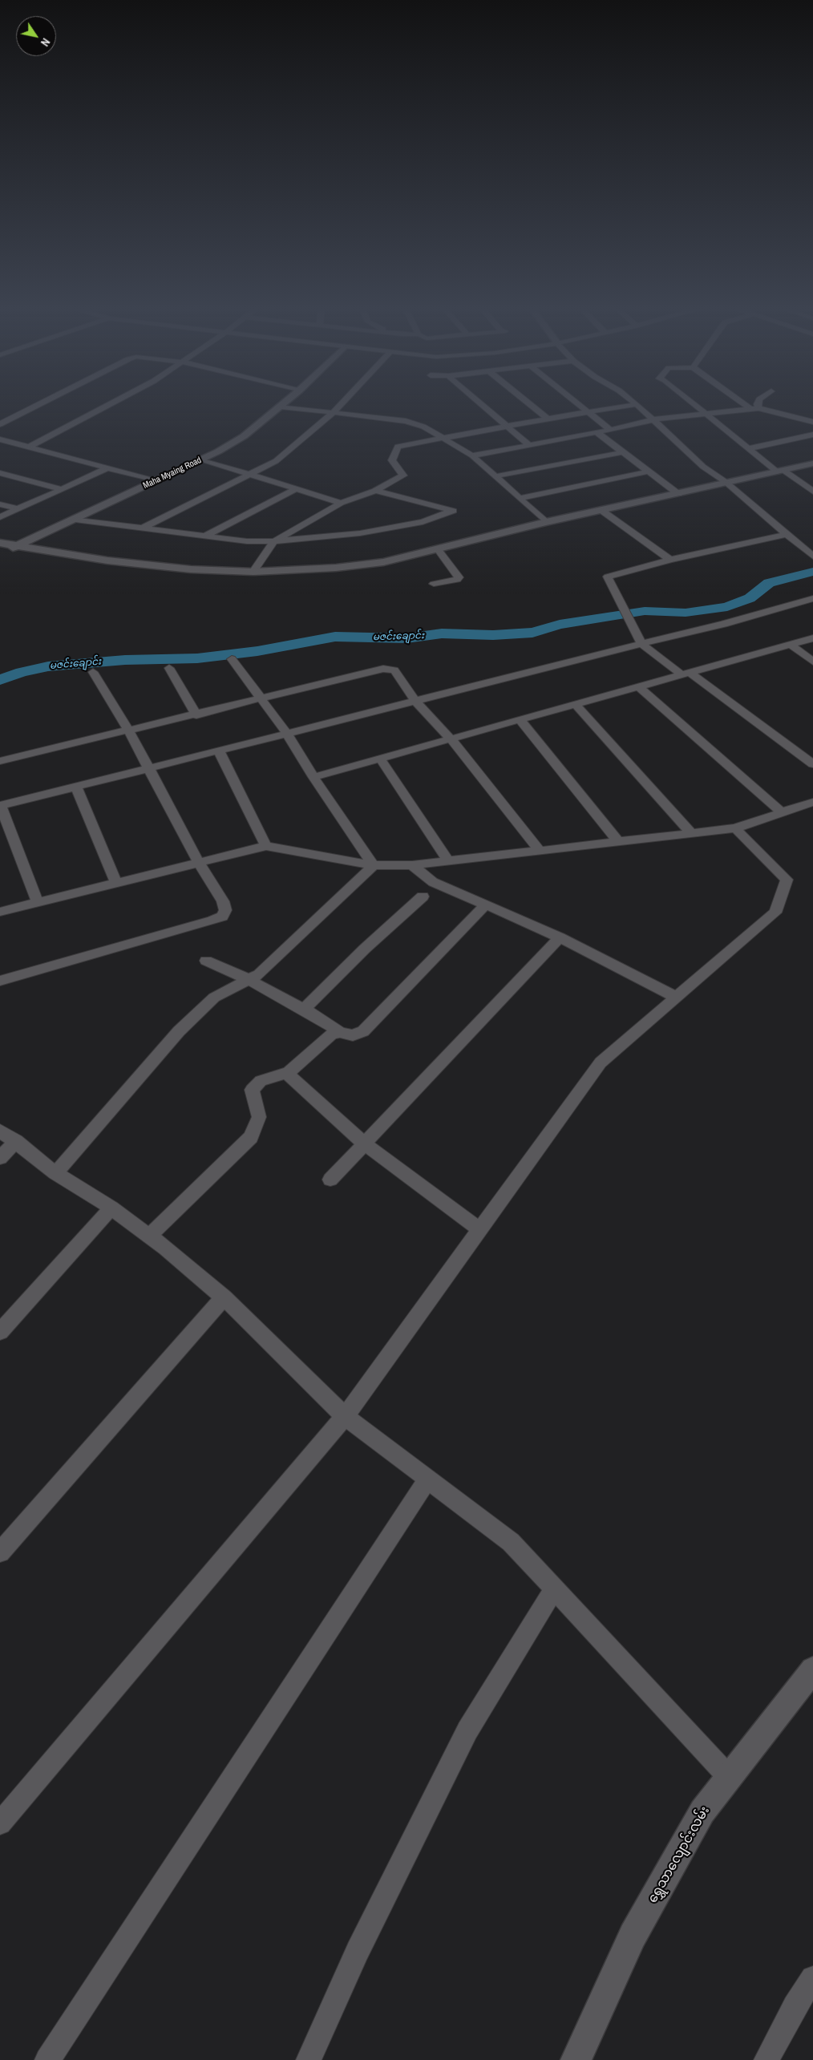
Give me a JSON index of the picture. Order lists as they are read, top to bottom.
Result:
{
  "streets": {
    "street": ["Maha Myaing Road", "ရွှေသာလျောင်းလမ်း"]
  },
  "water": ["မဇင်းချောင်း"],
  "north": "bottom right"
}
